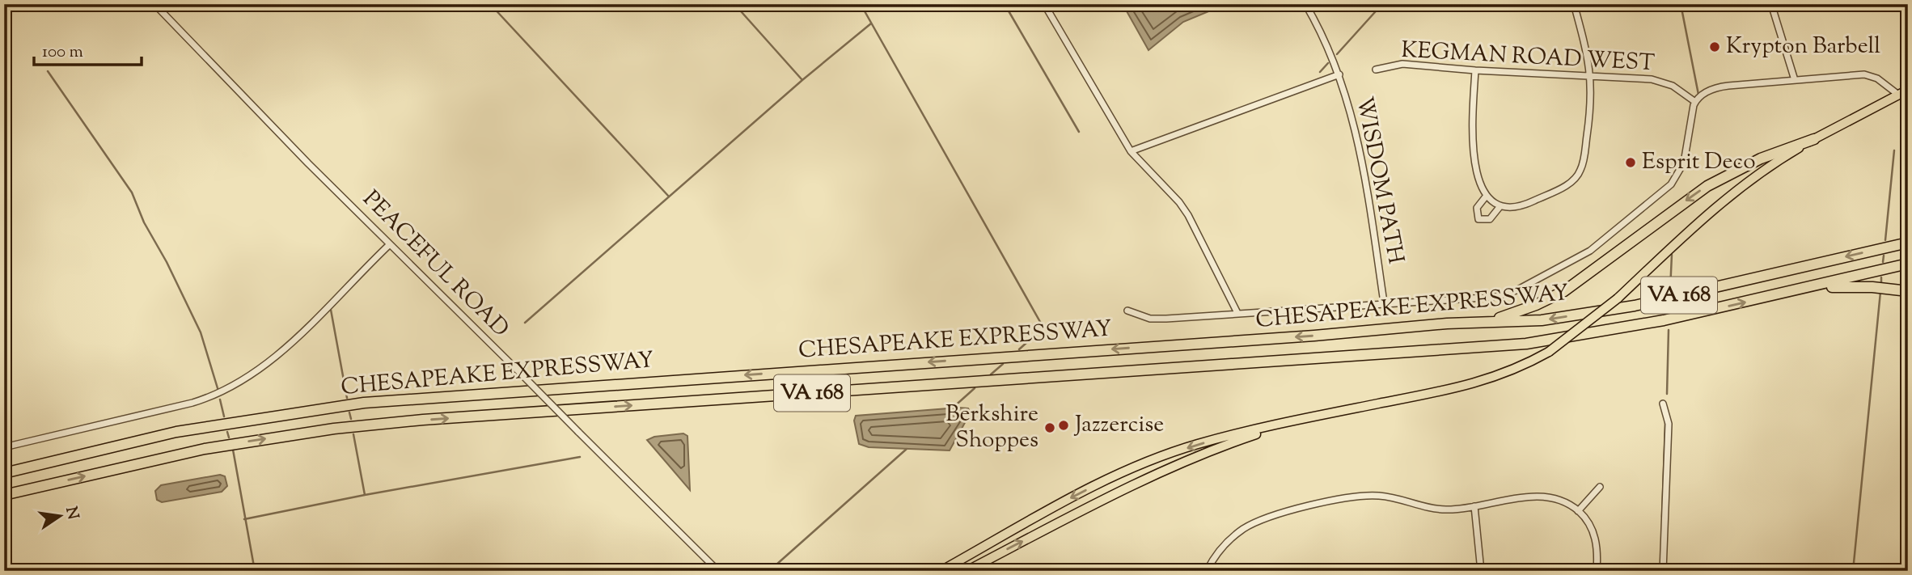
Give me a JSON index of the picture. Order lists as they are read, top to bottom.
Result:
{
  "streets": {
    "highway": ["VA 168", "CHESAPEAKE EXPRESSWAY"],
    "street": ["KEGMAN ROAD WEST", "WISDOM PATH", "PEACEFUL ROAD"]
  },
  "places": [
    "Krypton Barbell",
    "Esprit Deco",
    "Jazzercise",
    "Berkshire Shoppes"
  ],
  "scale_bar": "100 m",
  "north": "right"
}
